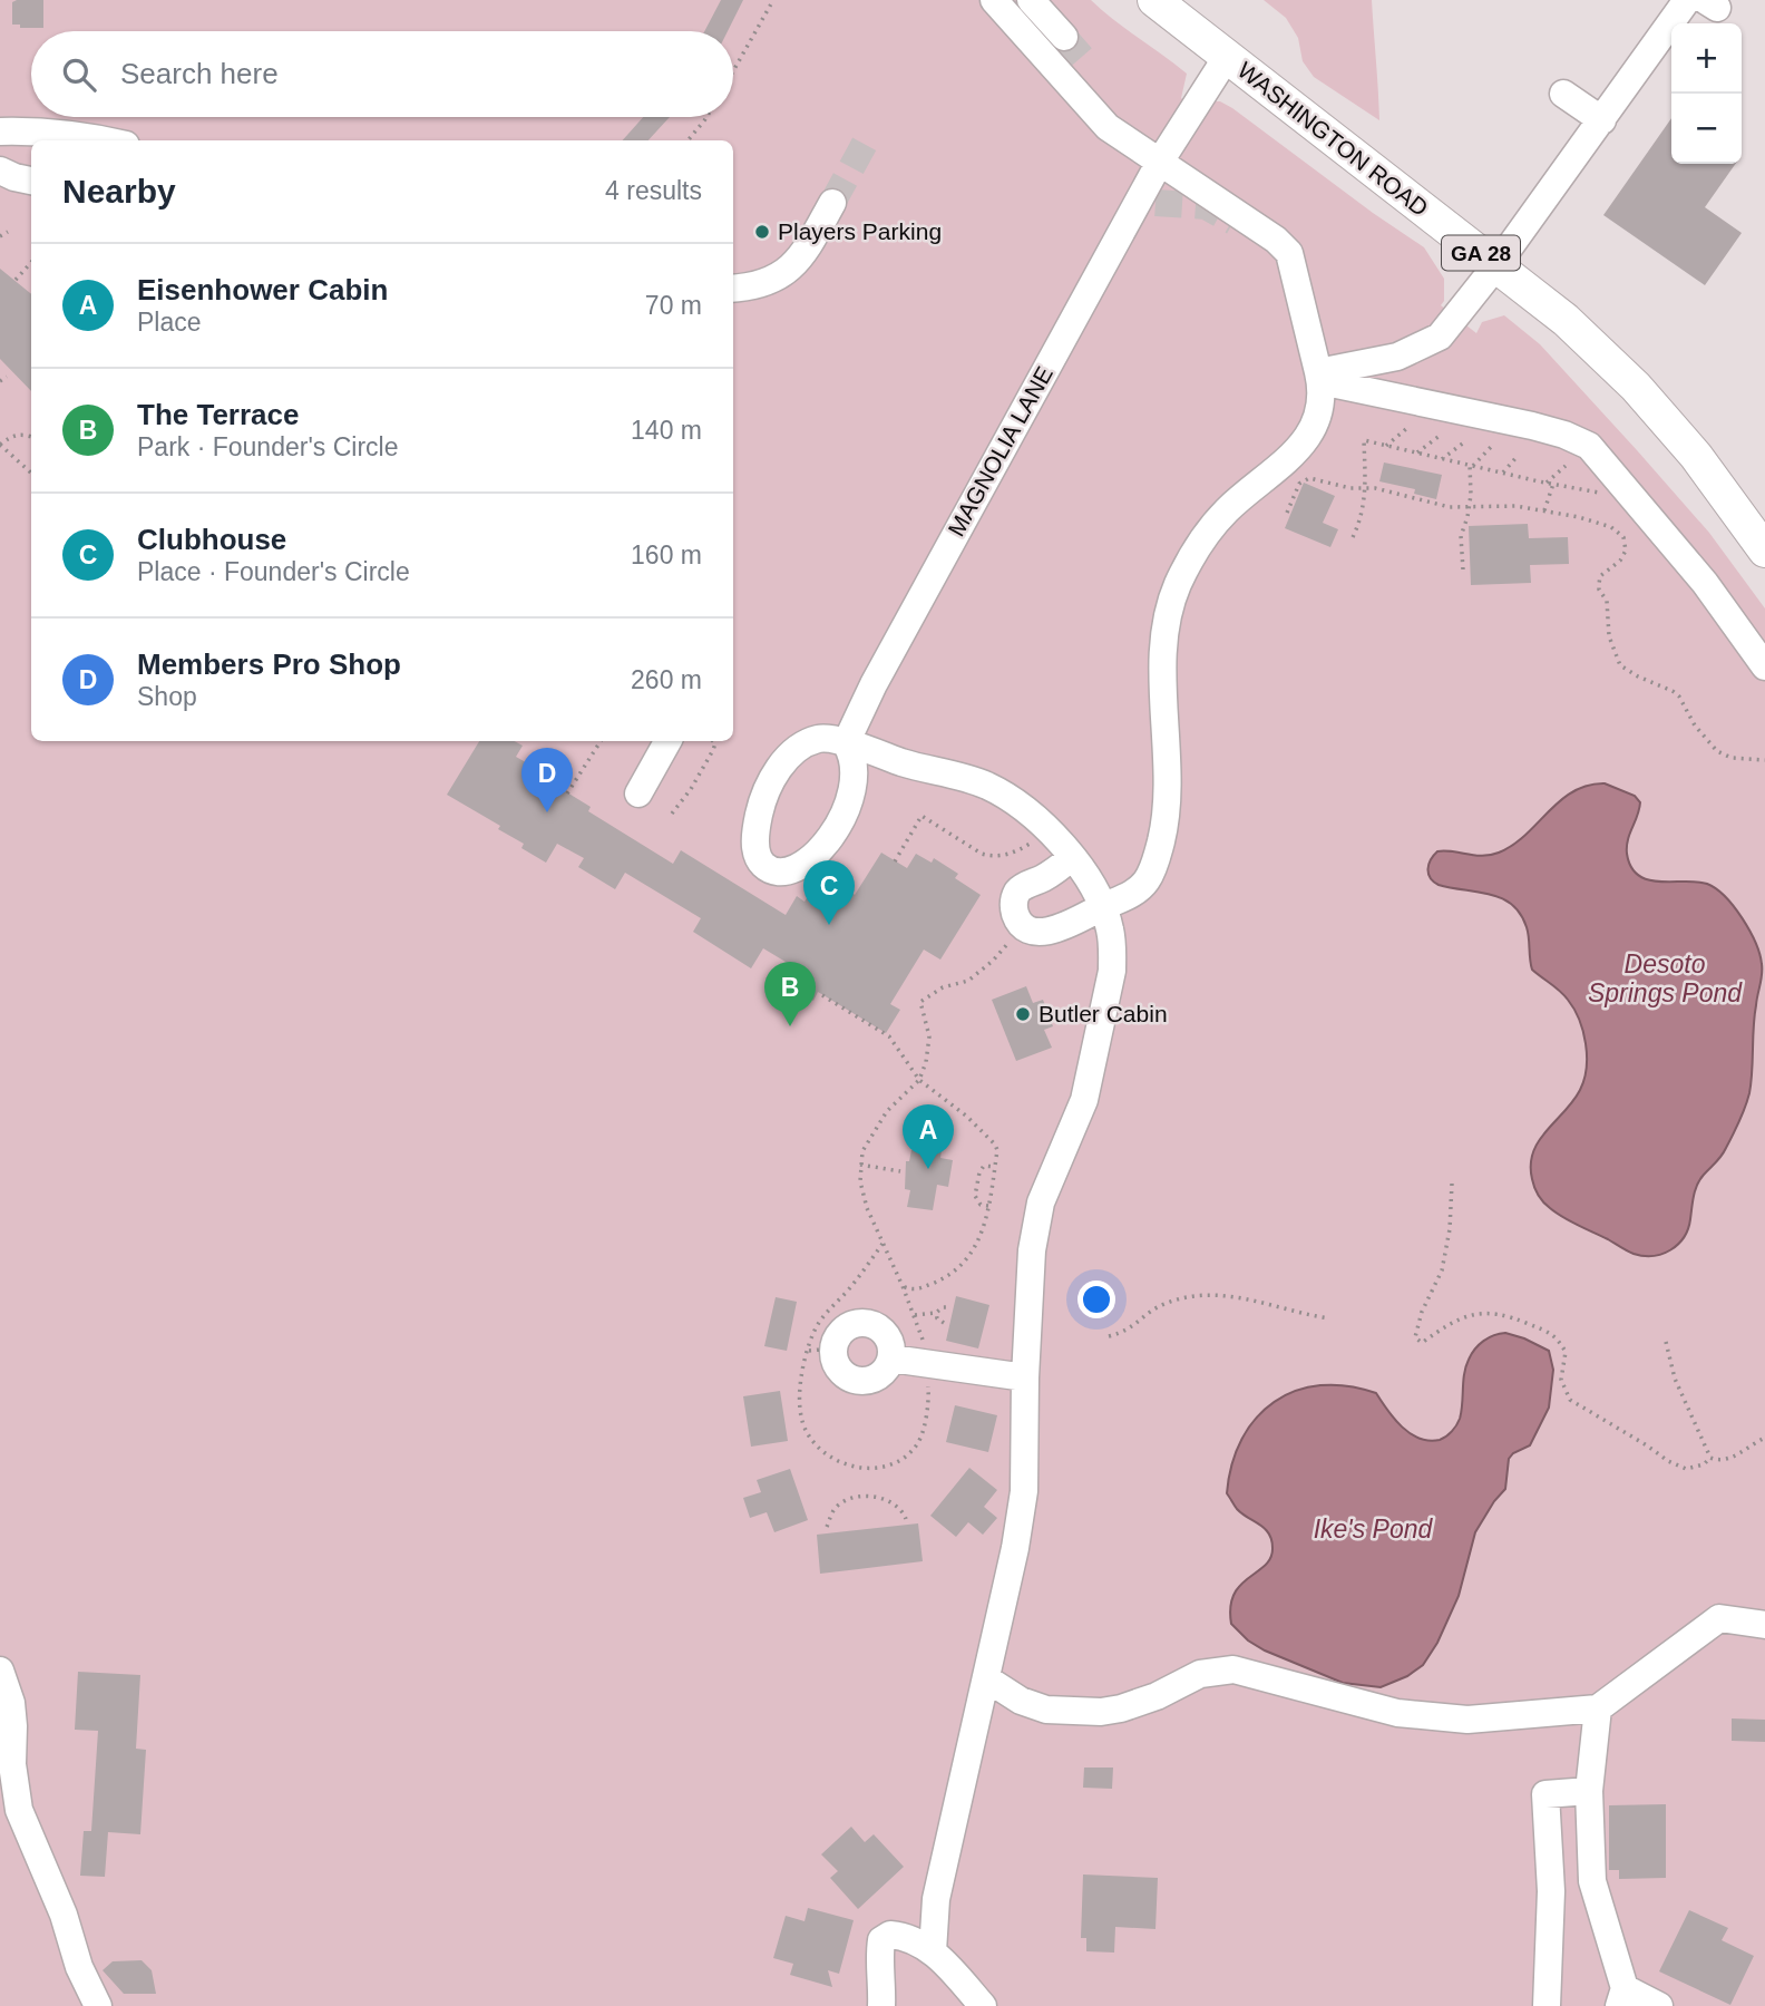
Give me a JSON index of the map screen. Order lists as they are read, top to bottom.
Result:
{
  "streets": {
    "main road": ["WASHINGTON ROAD", "GA 28"],
    "street": ["MAGNOLIA LANE"]
  },
  "crossings": [
    ["WASHINGTON ROAD", "MAGNOLIA LANE"]
  ],
  "water": ["Desoto Springs Pond", "Ike's Pond"],
  "places": ["Players Parking", "Butler Cabin"],
  "page": {
    "map_buttons": ["+", "−"],
    "search": "Search here",
    "heading": ["Nearby", "4 results"],
    "list": [
      {
        "mark": "A",
        "name": "Eisenhower Cabin",
        "note": "Place",
        "value": "70 m"
      },
      {
        "mark": "B",
        "name": "The Terrace",
        "note": "Park · Founder's Circle",
        "value": "140 m"
      },
      {
        "mark": "C",
        "name": "Clubhouse",
        "note": "Place · Founder's Circle",
        "value": "160 m"
      },
      {
        "mark": "D",
        "name": "Members Pro Shop",
        "note": "Shop",
        "value": "260 m"
      }
    ],
    "pins": [
      "D",
      "C",
      "B",
      "A"
    ]
  }
}
